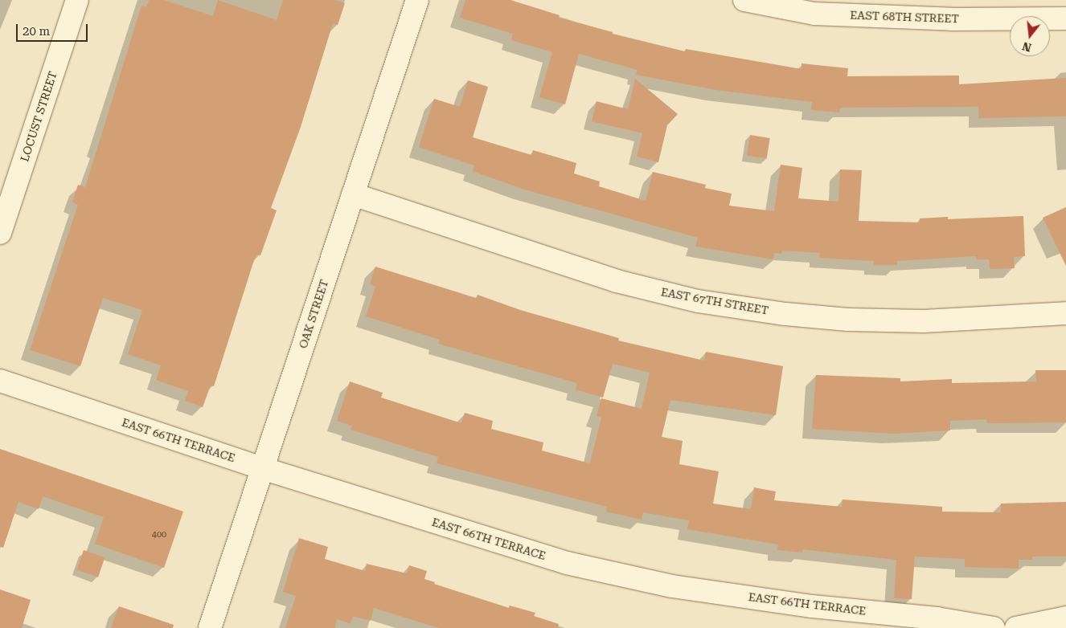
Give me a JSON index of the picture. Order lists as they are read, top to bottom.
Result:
{
  "streets": {
    "street": [
      "EAST 68TH STREET",
      "LOCUST STREET",
      "EAST 67TH STREET",
      "OAK STREET",
      "EAST 66TH TERRACE"
    ]
  },
  "crossings": [
    ["EAST 67TH STREET", "OAK STREET"],
    ["OAK STREET", "EAST 66TH TERRACE"]
  ],
  "house_numbers": ["400"],
  "scale_bar": "20 m",
  "north": "bottom"
}
